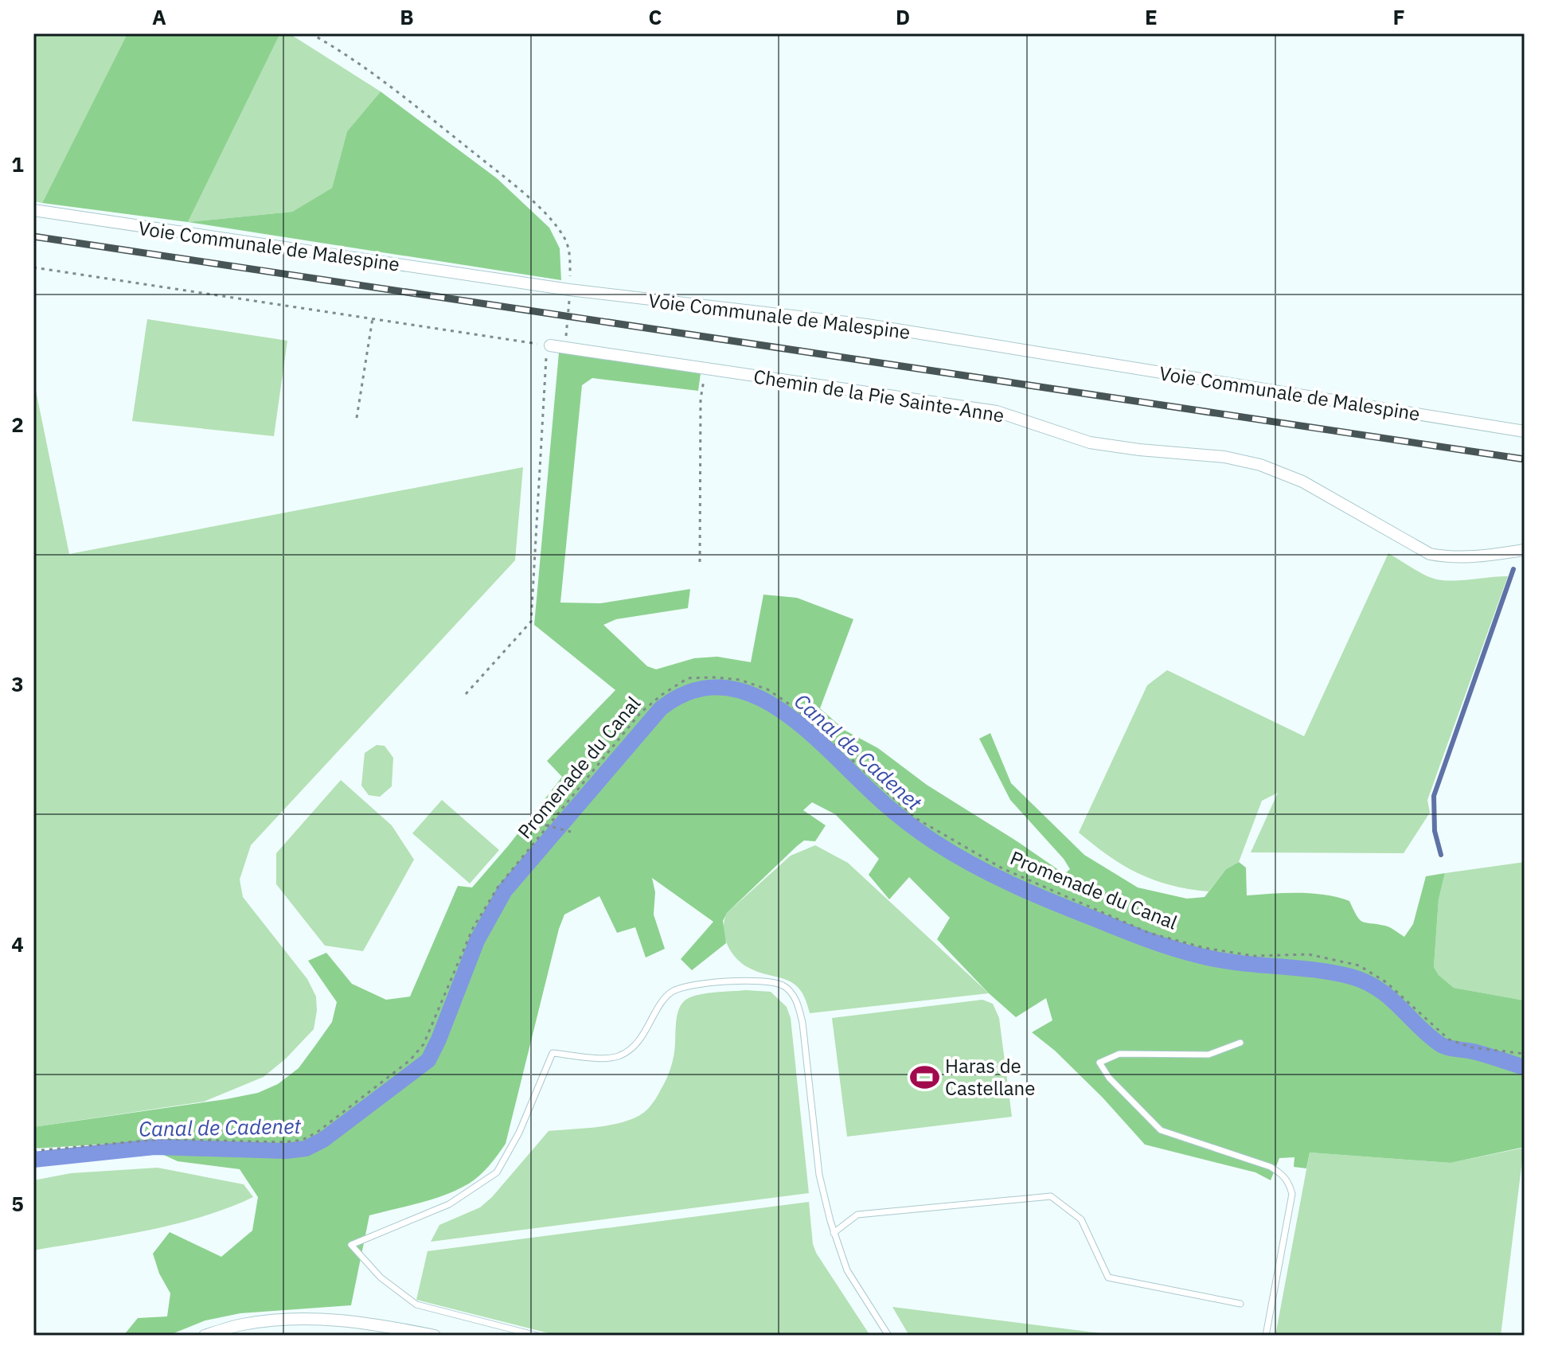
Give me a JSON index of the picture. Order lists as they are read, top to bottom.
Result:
{
  "streets": {
    "street": ["Voie Communale de Malespine", "Chemin de la Pie Sainte-Anne"],
    "path": ["Promenade du Canal"]
  },
  "water": ["Canal de Cadenet"],
  "places": {
    "sports": ["Haras de Castellane"]
  },
  "grid": {
    "columns": [
      "A",
      "B",
      "C",
      "D",
      "E",
      "F"
    ],
    "rows": [
      "1",
      "2",
      "3",
      "4",
      "5"
    ]
  }
}
